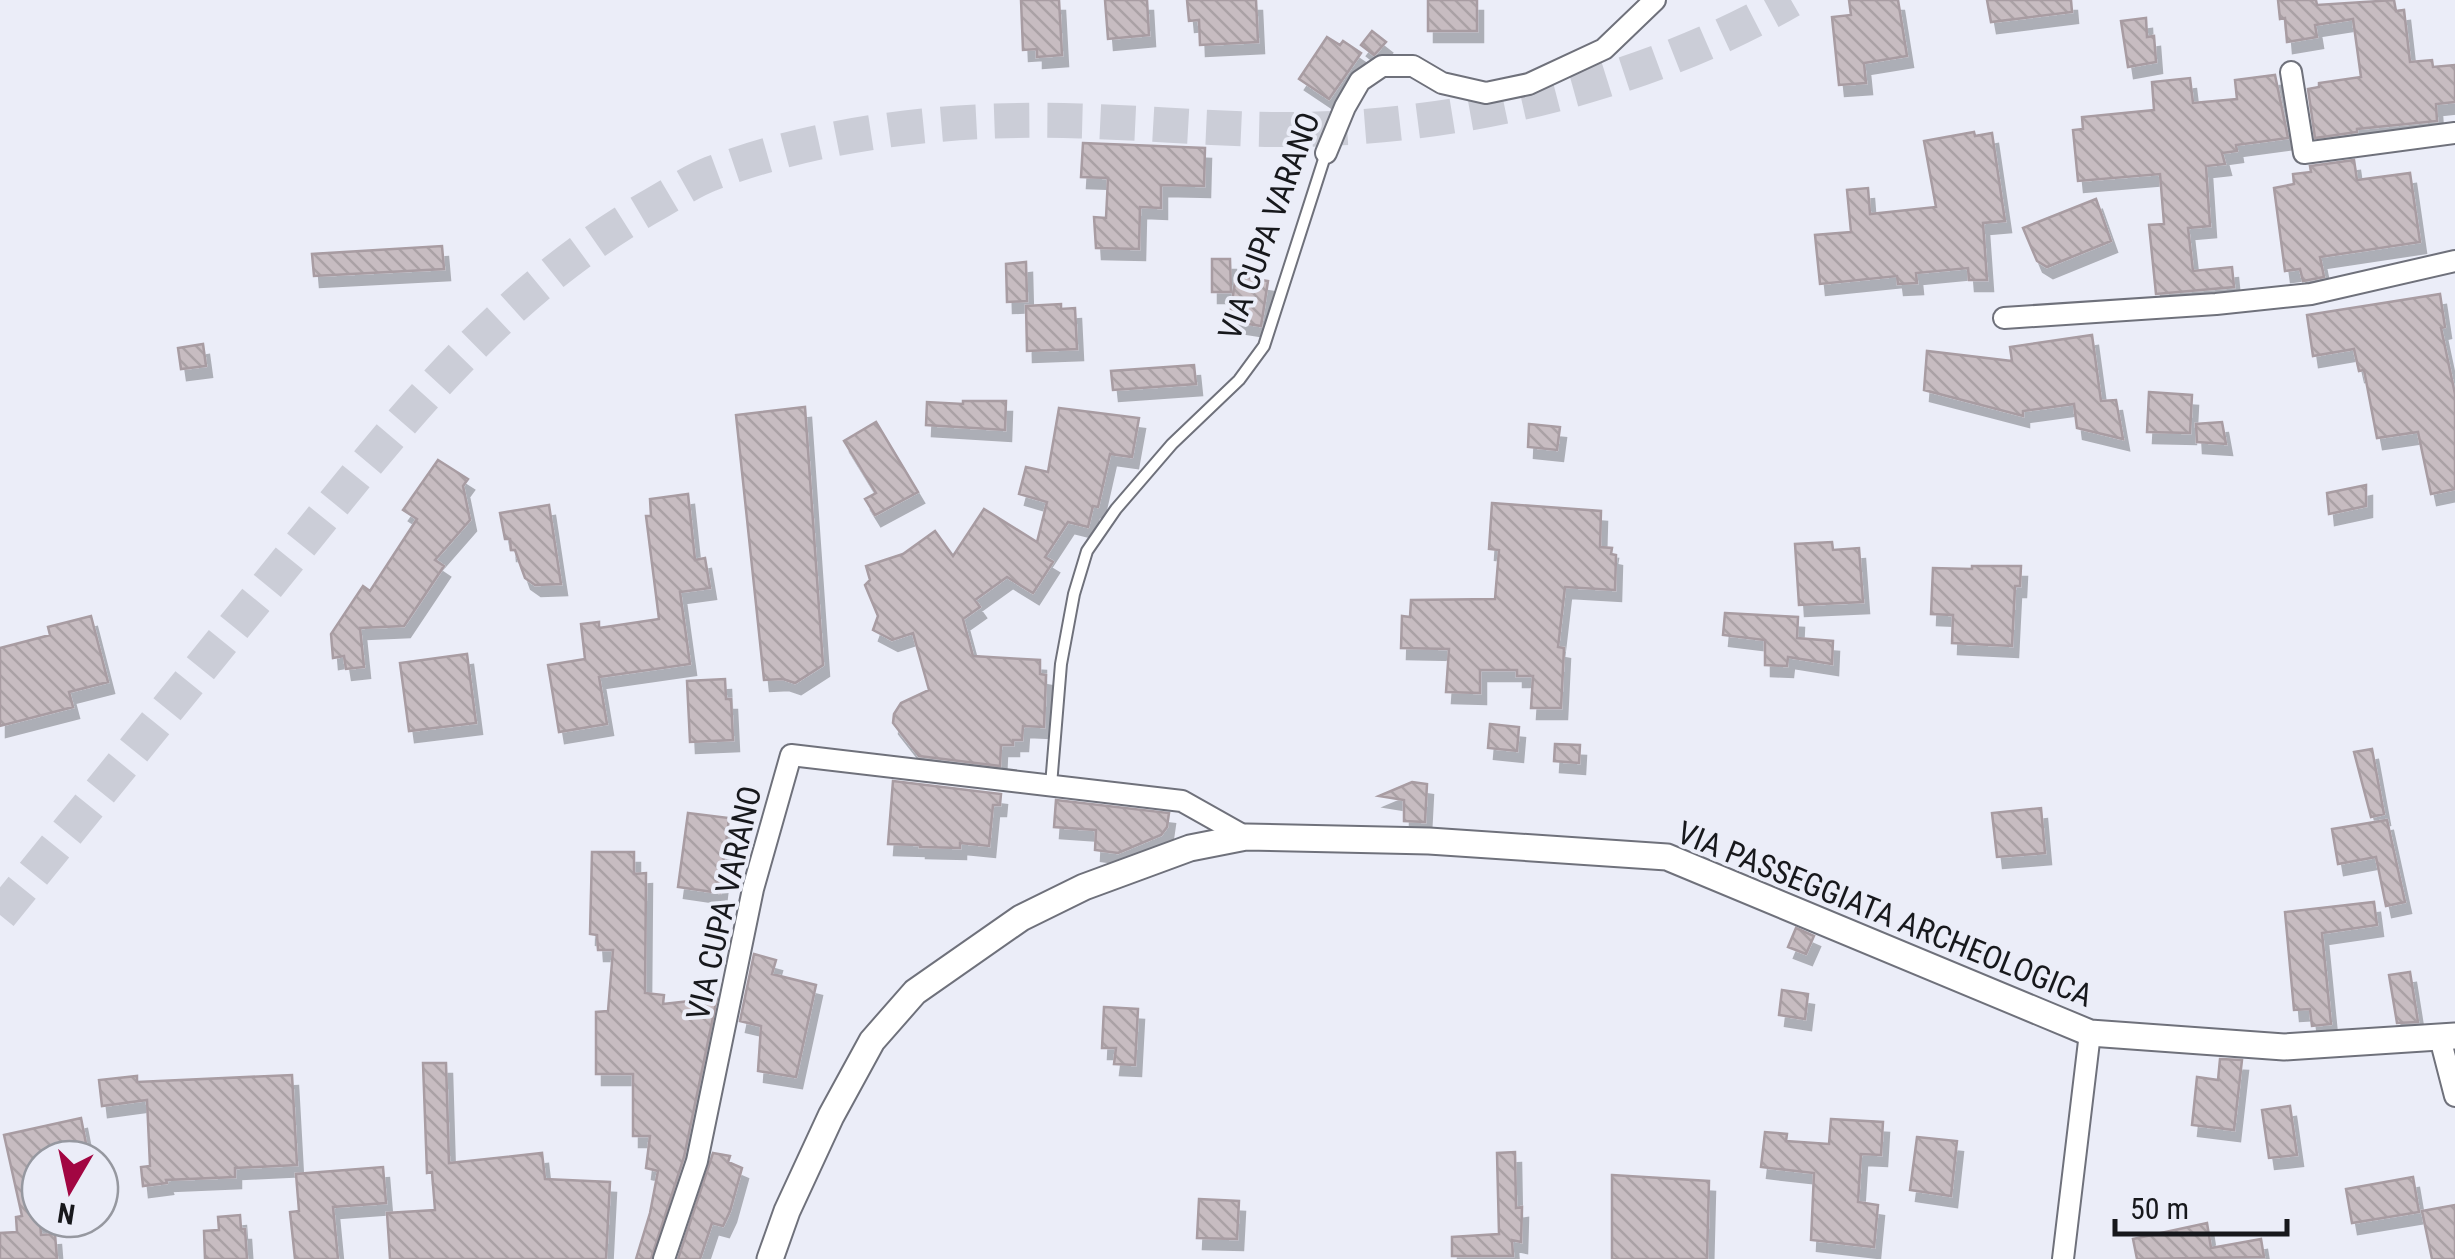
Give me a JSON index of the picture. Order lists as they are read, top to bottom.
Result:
{
  "streets": {
    "street": ["VIA CUPA VARANO", "VIA PASSEGGIATA ARCHEOLOGICA"]
  },
  "crossings": [
    ["VIA CUPA VARANO", "VIA PASSEGGIATA ARCHEOLOGICA"]
  ],
  "scale_bar": "50 m",
  "north": "bottom"
}
